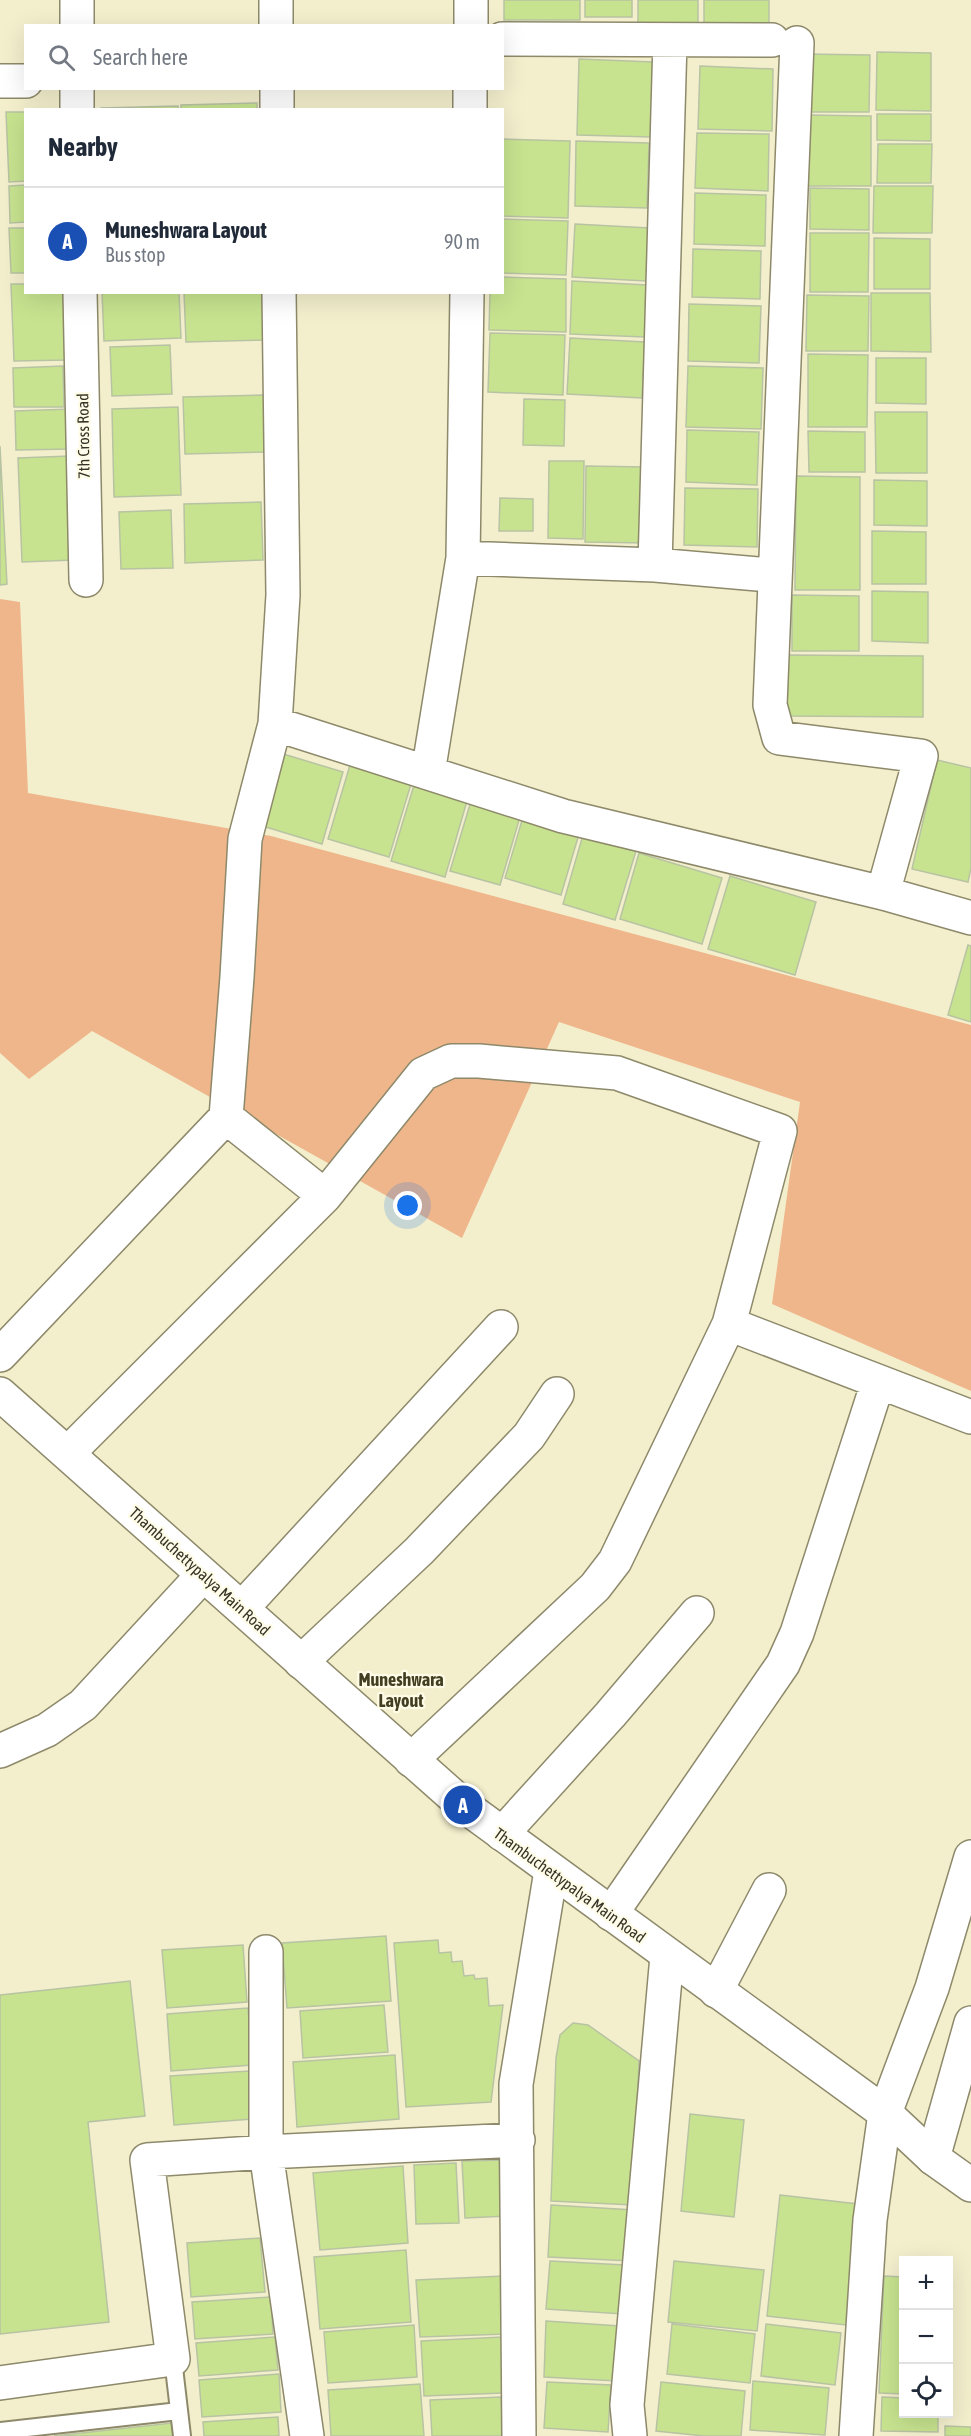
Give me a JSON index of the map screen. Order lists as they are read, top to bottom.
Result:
{
  "streets": {
    "street": ["7th Cross Road", "Thambuchettypalya Main Road"]
  },
  "districts": ["Muneshwara Layout"],
  "page": {
    "search": "Search here",
    "heading": "Nearby",
    "list": [
      {
        "mark": "A",
        "name": "Muneshwara Layout",
        "note": "Bus stop",
        "value": "90 m"
      }
    ],
    "pins": "A",
    "map_buttons": ["+", "−"]
  }
}
